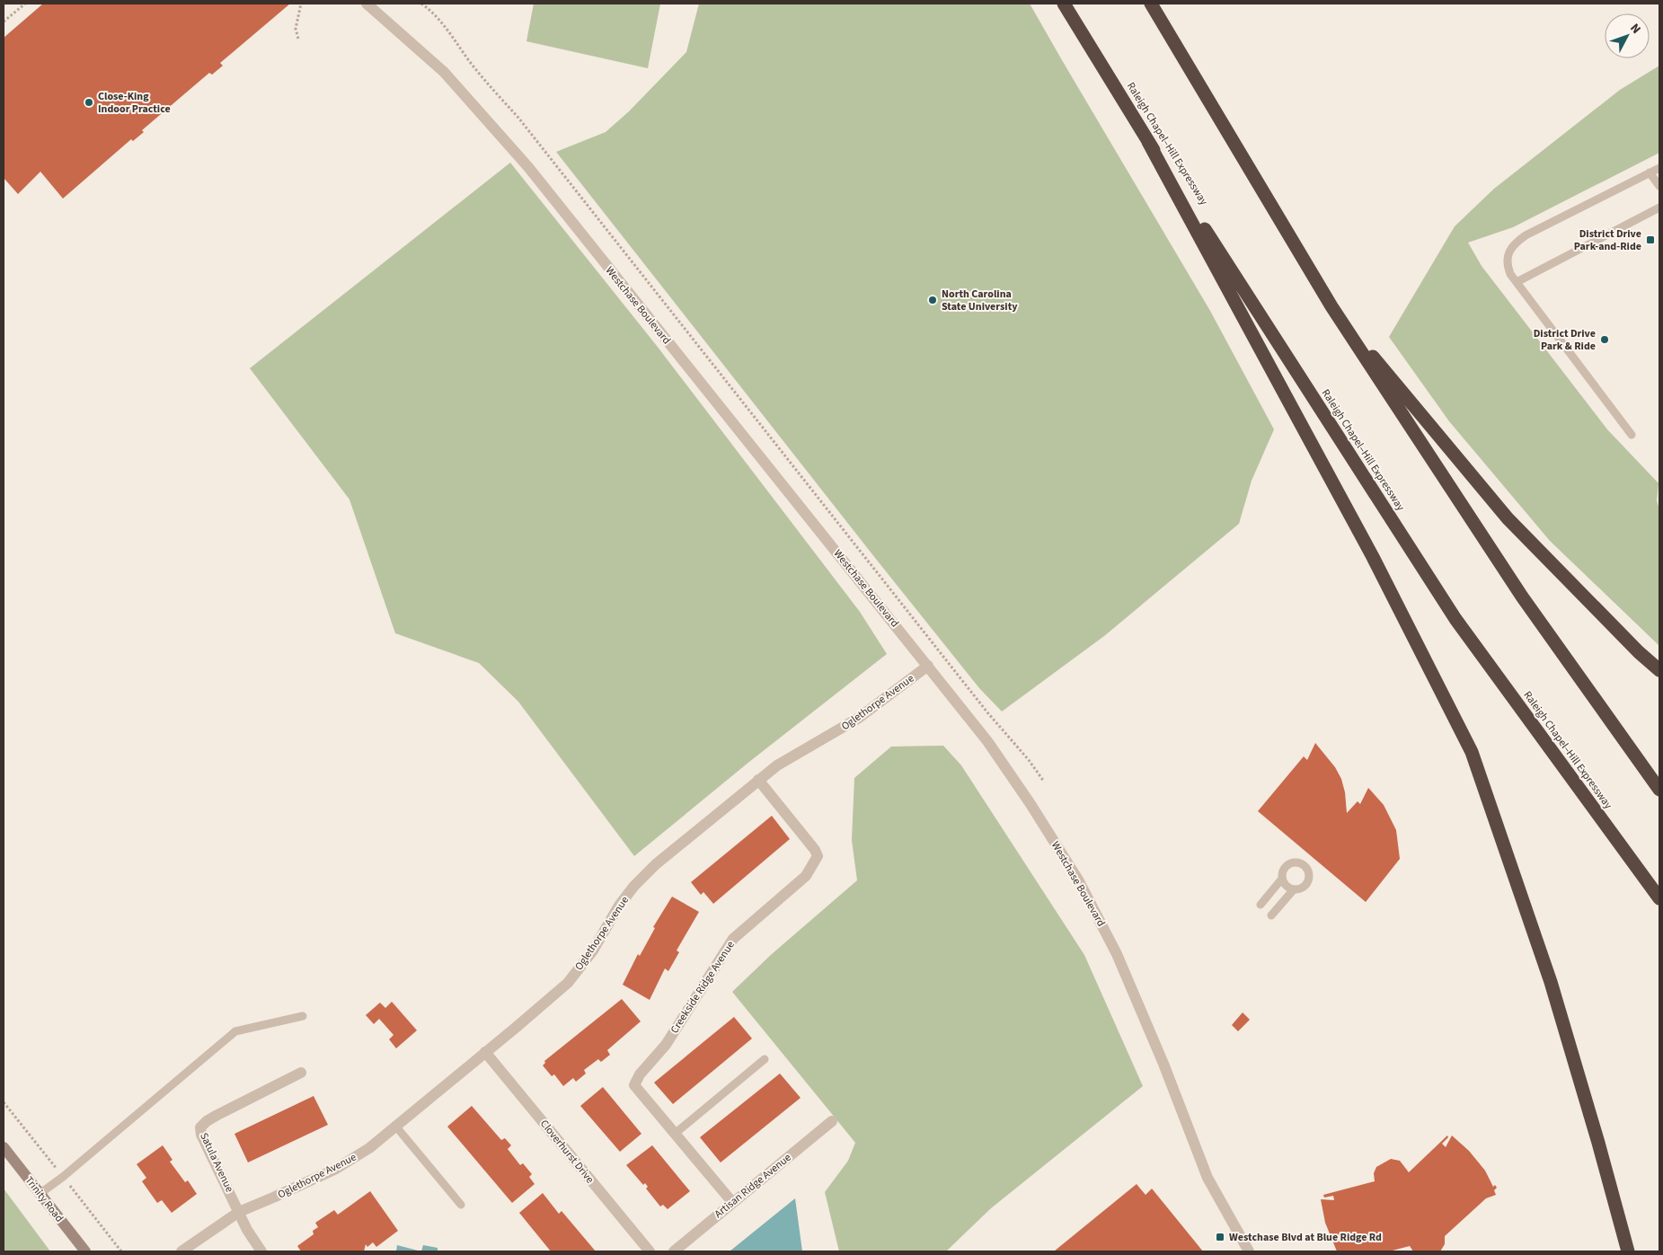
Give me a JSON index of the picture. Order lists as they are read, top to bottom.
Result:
{
  "streets": {
    "highway": ["Raleigh Chapel–Hill Expressway"],
    "main road": ["Trinity Road"],
    "street": [
      "Westchase Boulevard",
      "Oglethorpe Avenue",
      "Creekside Ridge Avenue",
      "Cloverhurst Drive",
      "Satula Avenue",
      "Artisan Ridge Avenue"
    ]
  },
  "crossings": [
    ["Westchase Boulevard", "Oglethorpe Avenue"],
    ["Oglethorpe Avenue", "Creekside Ridge Avenue"],
    ["Oglethorpe Avenue", "Cloverhurst Drive"],
    ["Oglethorpe Avenue", "Satula Avenue"],
    ["Creekside Ridge Avenue", "Artisan Ridge Avenue"]
  ],
  "places": {
    "other": ["Close-King Indoor Practice", "North Carolina State University", "District Drive Park & Ride"],
    "transit": ["District Drive Park-and-Ride", "Westchase Blvd at Blue Ridge Rd"]
  },
  "north": "top right"
}
